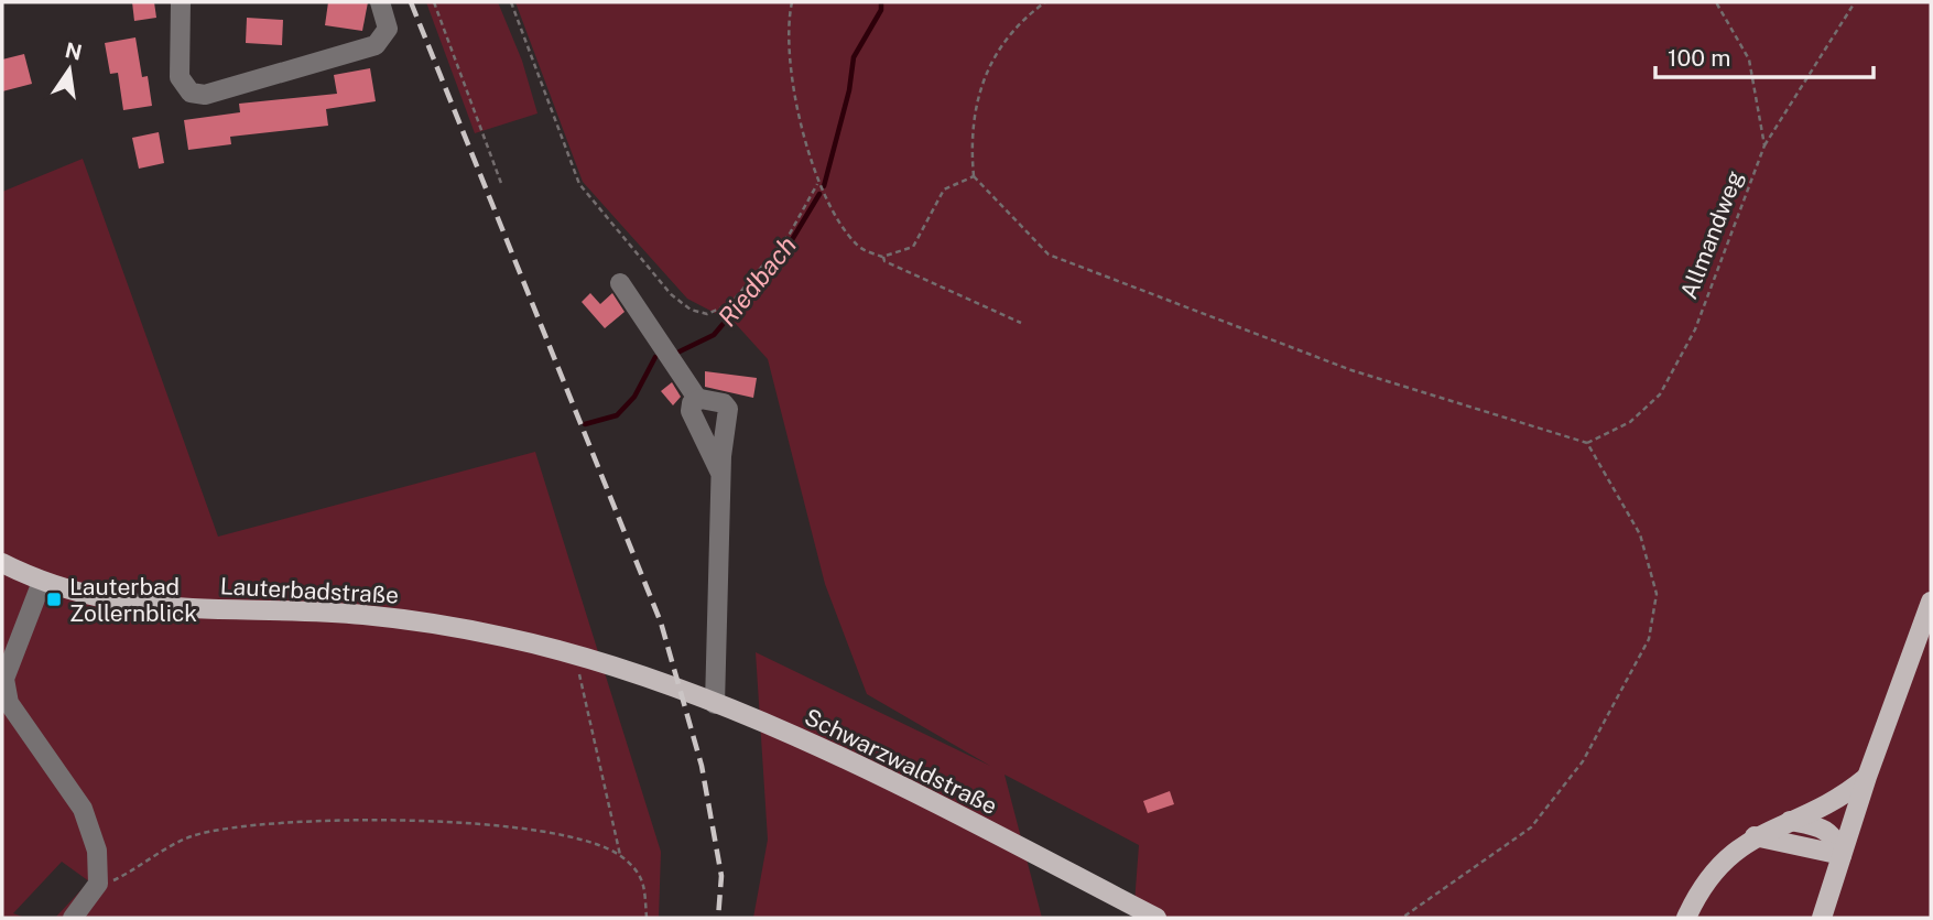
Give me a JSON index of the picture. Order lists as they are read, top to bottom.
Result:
{
  "streets": {
    "main road": ["Lauterbadstraße", "Schwarzwaldstraße"],
    "path": ["Allmandweg"]
  },
  "crossings": [
    ["Lauterbadstraße", "Schwarzwaldstraße"]
  ],
  "water": ["Riedbach"],
  "places": {
    "transit": ["Lauterbad Zollernblick"]
  },
  "scale_bar": "100 m",
  "north": "top"
}
